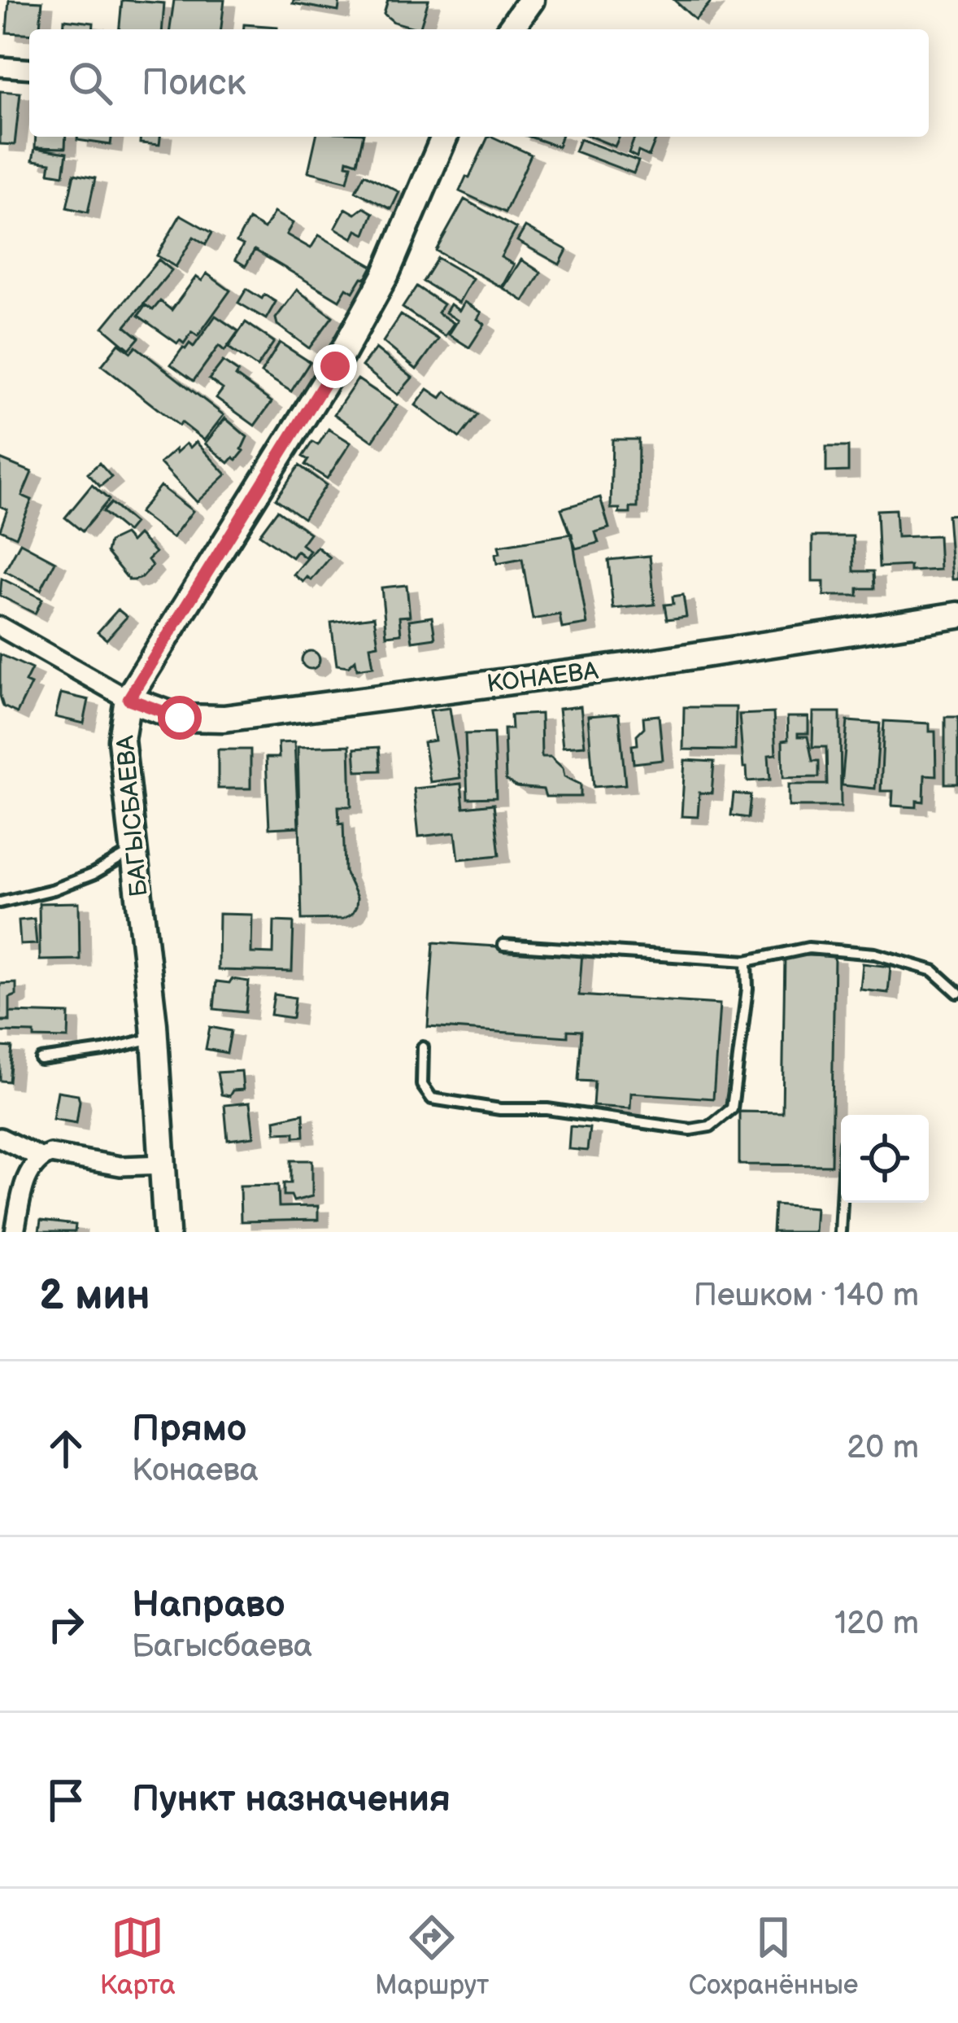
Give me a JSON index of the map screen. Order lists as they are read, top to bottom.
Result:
{
  "streets": {
    "street": ["КОНАЕВА", "БАГЫСБАЕВА"]
  },
  "crossings": [
    ["КОНАЕВА", "БАГЫСБАЕВА"]
  ],
  "page": {
    "search": "Поиск",
    "heading": ["2 мин", "Пешком · 140 m"],
    "list": [
      ["Прямо", "Конаева", "20 m"],
      ["Направо", "Багысбаева", "120 m"],
      "Пункт назначения"
    ],
    "nav": ["Карта", "Маршрут", "Сохранённые"]
  }
}
